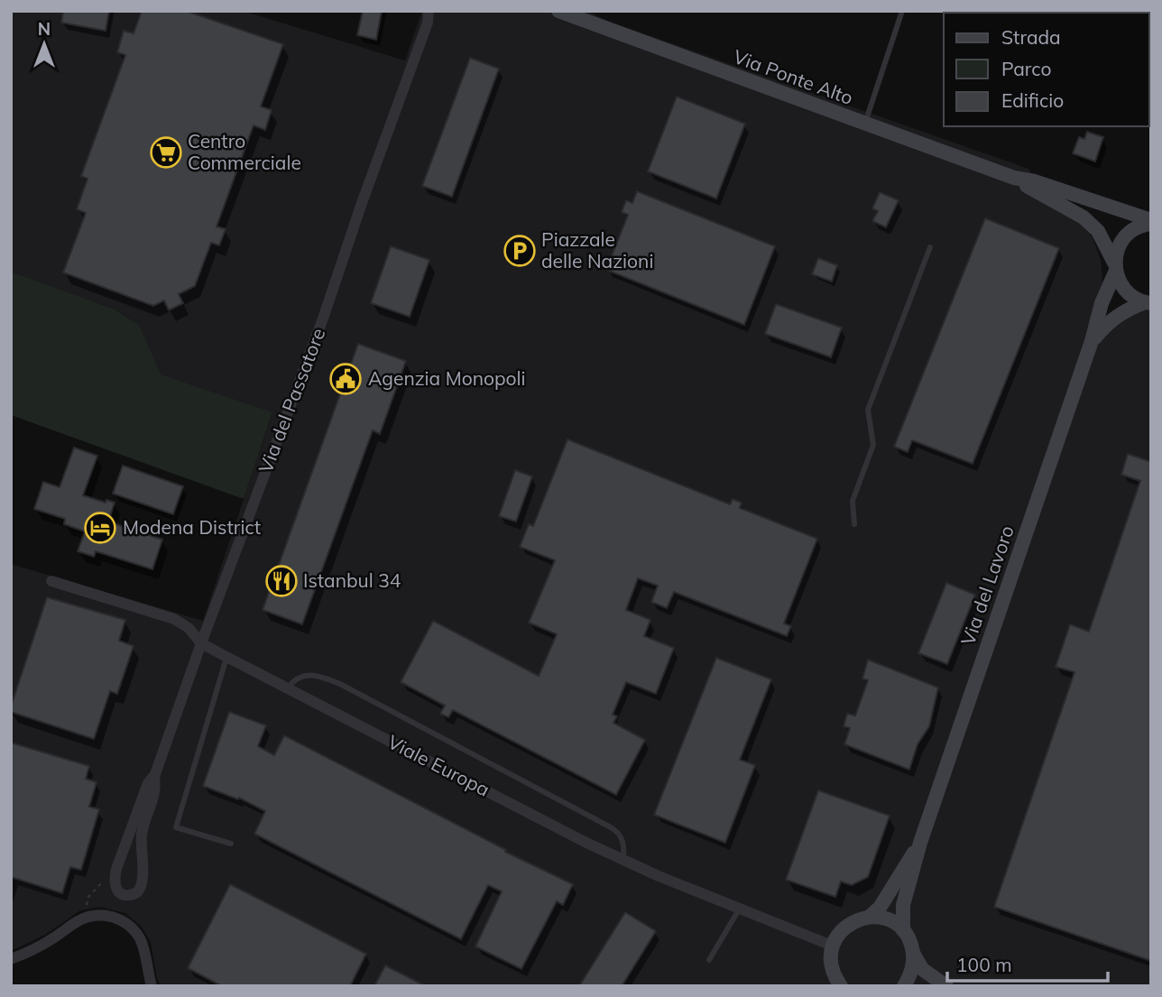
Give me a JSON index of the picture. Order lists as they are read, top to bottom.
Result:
{
  "streets": {
    "main road": ["Via Ponte Alto", "Via del Lavoro"],
    "street": ["Via del Passatore", "Viale Europa"]
  },
  "crossings": [
    ["Via Ponte Alto", "Via del Lavoro"],
    ["Via del Passatore", "Viale Europa"],
    ["Via del Lavoro", "Viale Europa"]
  ],
  "places": {
    "supermarket": ["Centro Commerciale"],
    "parking": ["Piazzale delle Nazioni"],
    "public building": ["Agenzia Monopoli"],
    "hotel": ["Modena District"],
    "restaurant": ["Istanbul 34"]
  },
  "legend": ["Strada", "Parco", "Edificio"],
  "scale_bar": "100 m",
  "north": "top"
}
